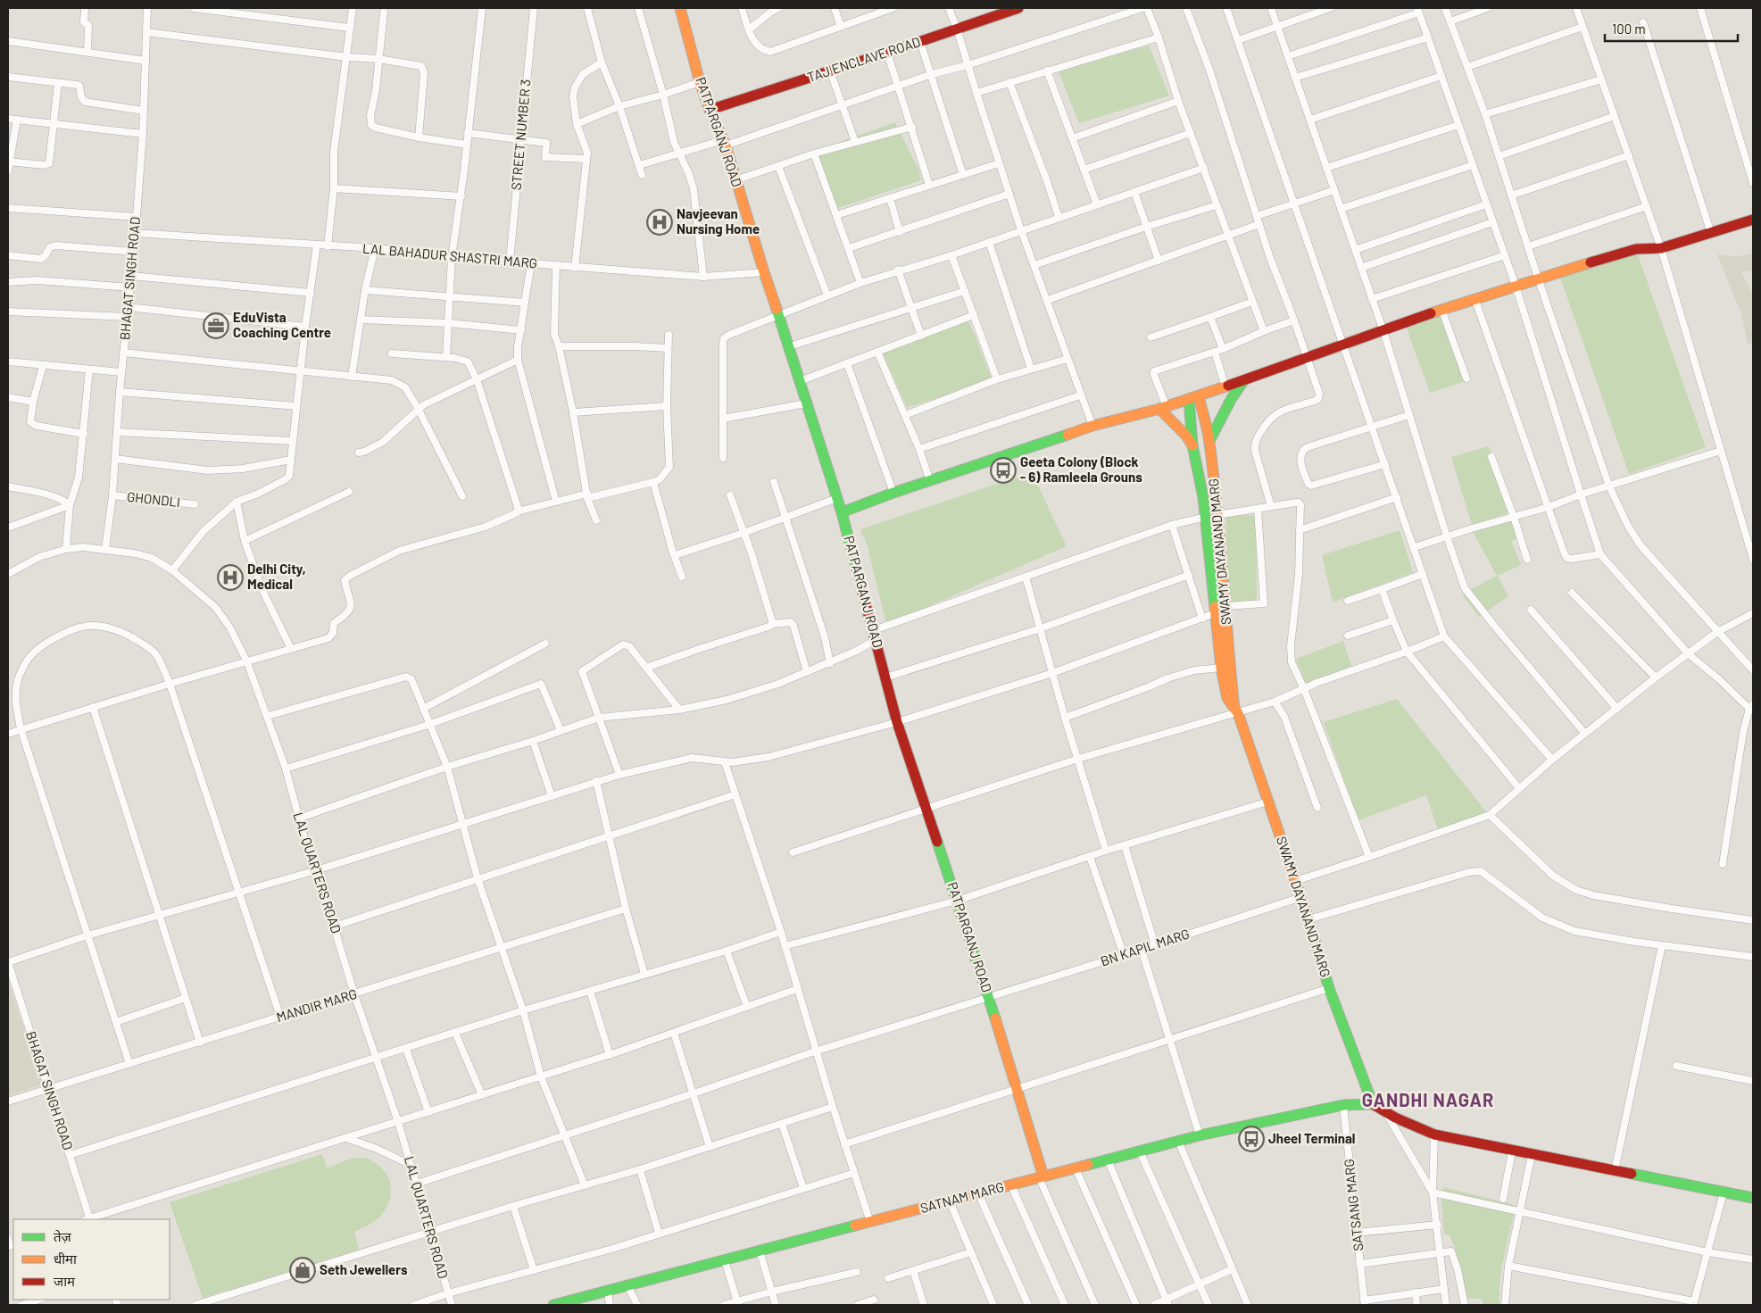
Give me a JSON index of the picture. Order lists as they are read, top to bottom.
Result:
{
  "streets": {
    "street": [
      "TAJ ENCLAVE ROAD",
      "PATPARGANJ ROAD",
      "STREET NUMBER 3",
      "LAL BAHADUR SHASTRI MARG",
      "BHAGAT SINGH ROAD",
      "GHONDLI",
      "SWAMY DAYANAND MARG",
      "LAL QUARTERS ROAD",
      "BN KAPIL MARG",
      "MANDIR MARG",
      "SATNAM MARG",
      "SATSANG MARG"
    ]
  },
  "crossings": [
    ["TAJ ENCLAVE ROAD", "PATPARGANJ ROAD"],
    ["PATPARGANJ ROAD", "LAL BAHADUR SHASTRI MARG"],
    ["PATPARGANJ ROAD", "BN KAPIL MARG"],
    ["PATPARGANJ ROAD", "SATNAM MARG"],
    ["STREET NUMBER 3", "LAL BAHADUR SHASTRI MARG"],
    ["LAL BAHADUR SHASTRI MARG", "BHAGAT SINGH ROAD"],
    ["BHAGAT SINGH ROAD", "GHONDLI"],
    ["BHAGAT SINGH ROAD", "LAL QUARTERS ROAD"],
    ["BHAGAT SINGH ROAD", "MANDIR MARG"],
    ["SWAMY DAYANAND MARG", "BN KAPIL MARG"],
    ["SWAMY DAYANAND MARG", "SATNAM MARG"],
    ["LAL QUARTERS ROAD", "BN KAPIL MARG"],
    ["LAL QUARTERS ROAD", "MANDIR MARG"],
    ["SATNAM MARG", "SATSANG MARG"]
  ],
  "districts": ["GANDHI NAGAR"],
  "places": {
    "hospital": ["Navjeevan Nursing Home", "Delhi City, Medical"],
    "office": ["EduVista Coaching Centre"],
    "bus stop": ["Geeta Colony (Block - 6) Ramleela Grouns", "Jheel Terminal"],
    "shop": ["Seth Jewellers"]
  },
  "legend": ["तेज़", "धीमा", "जाम"],
  "scale_bar": "100 m"
}
